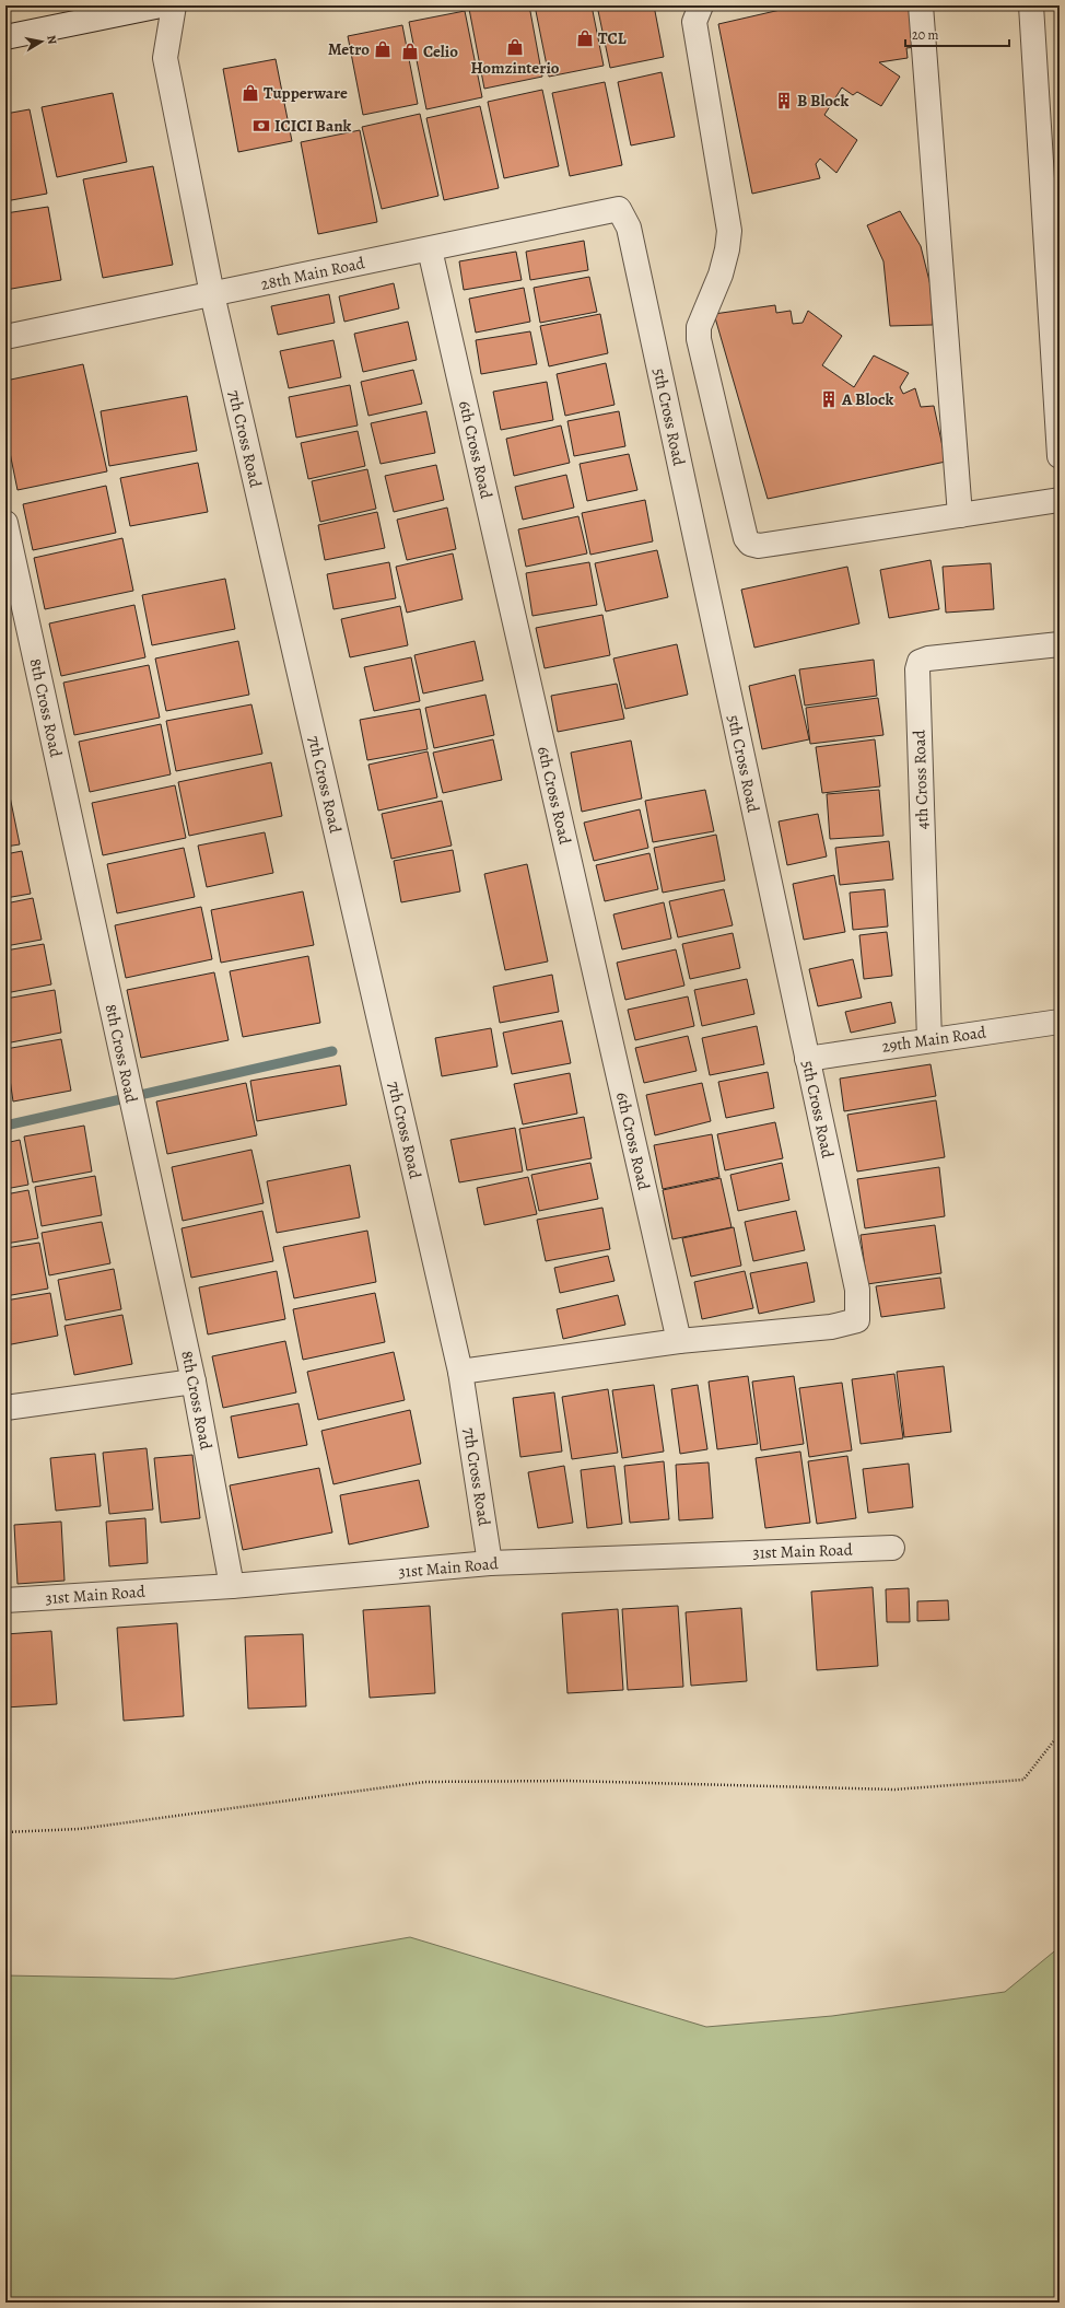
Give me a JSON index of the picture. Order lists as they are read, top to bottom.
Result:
{
  "streets": {
    "street": [
      "28th Main Road",
      "5th Cross Road",
      "7th Cross Road",
      "6th Cross Road",
      "8th Cross Road",
      "4th Cross Road",
      "29th Main Road",
      "31st Main Road"
    ]
  },
  "crossings": [
    ["28th Main Road", "5th Cross Road"],
    ["28th Main Road", "7th Cross Road"],
    ["28th Main Road", "6th Cross Road"],
    ["5th Cross Road", "6th Cross Road"],
    ["5th Cross Road", "29th Main Road"],
    ["7th Cross Road", "31st Main Road"],
    ["8th Cross Road", "31st Main Road"],
    ["4th Cross Road", "29th Main Road"]
  ],
  "places": {
    "shop": [
      "TCL",
      "Homzinterio",
      "Metro",
      "Celio",
      "Tupperware"
    ],
    "building": ["B Block", "A Block"],
    "bank": ["ICICI Bank"]
  },
  "scale_bar": "20 m",
  "north": "right"
}
